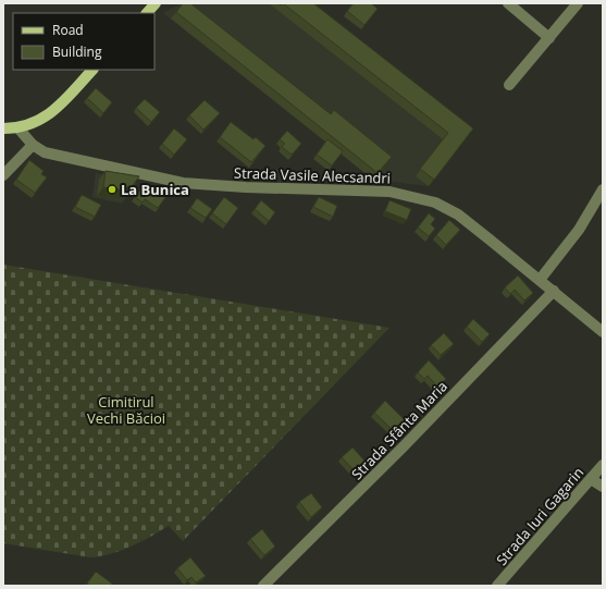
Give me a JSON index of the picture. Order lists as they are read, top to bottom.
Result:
{
  "streets": {
    "street": ["Strada Vasile Alecsandri", "Strada Sfânta Maria", "Strada Iuri Gagarin"]
  },
  "crossings": [
    ["Strada Vasile Alecsandri", "Strada Sfânta Maria"]
  ],
  "parks": ["Cimitirul Vechi Băcioi"],
  "places": ["La Bunica"],
  "legend": ["Road", "Building"]
}
